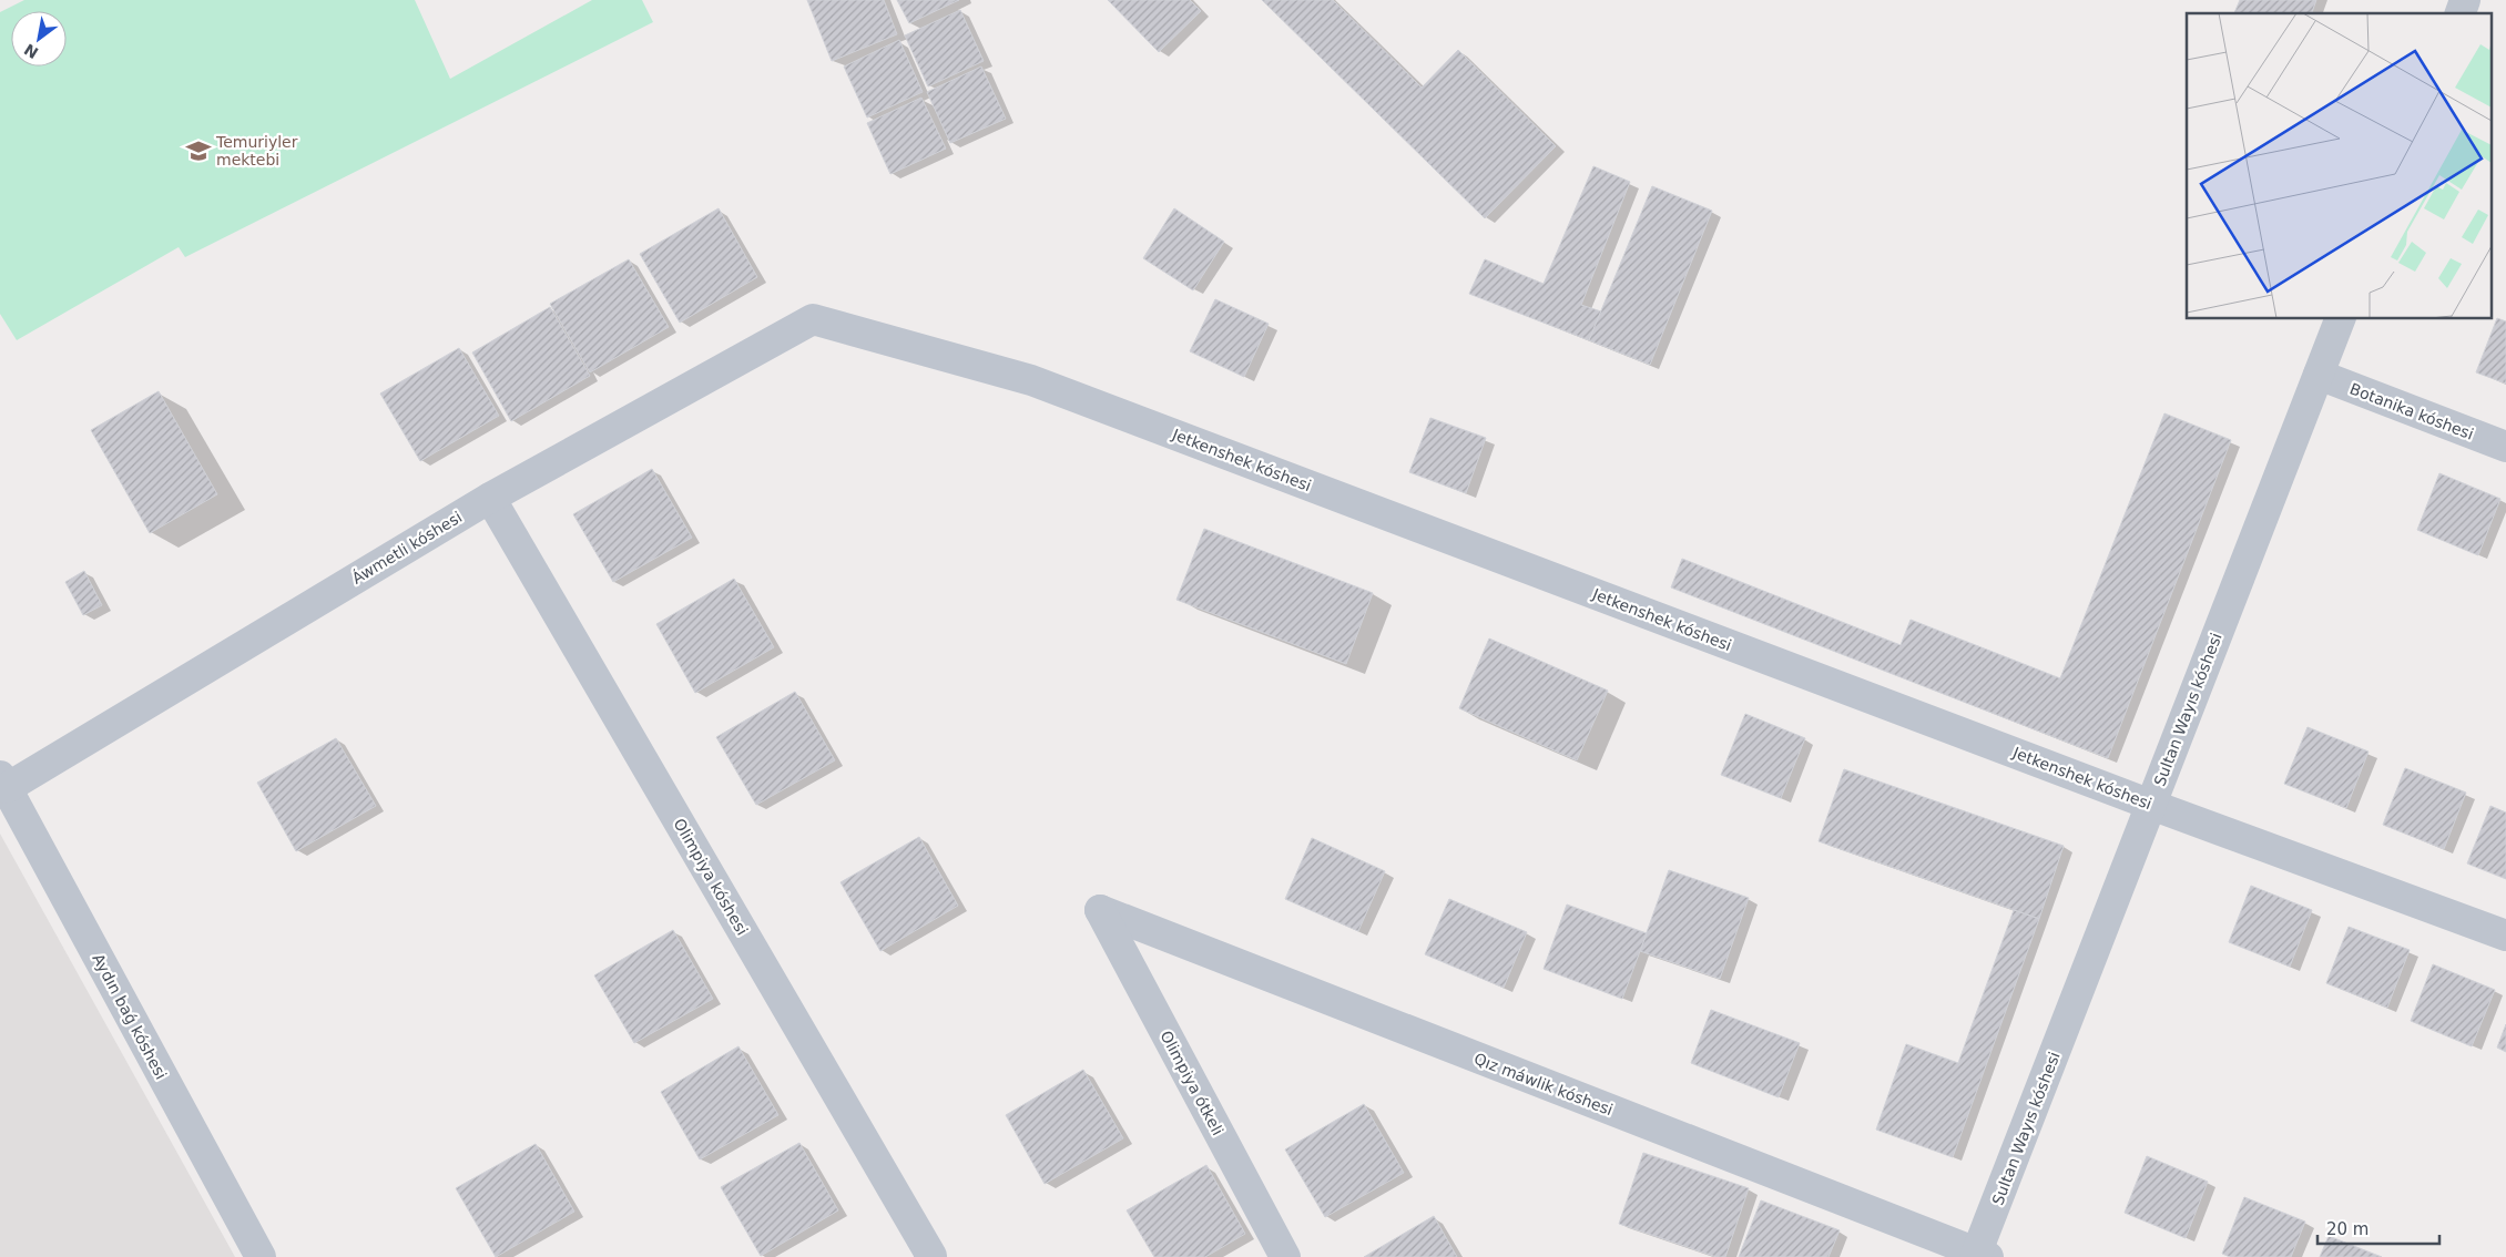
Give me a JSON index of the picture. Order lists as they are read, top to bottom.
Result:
{
  "streets": {
    "street": [
      "Botanika kóshesi",
      "Jetkenshek kóshesi",
      "Áwmetli kóshesi",
      "Sultan Wayıs kóshesi",
      "Olimpiya kóshesi",
      "Aydın baǵ kóshesi",
      "Olimpiya ótkeli",
      "Qız máwlik kóshesi"
    ]
  },
  "crossings": [
    ["Botanika kóshesi", "Sultan Wayıs kóshesi"],
    ["Jetkenshek kóshesi", "Áwmetli kóshesi"],
    ["Jetkenshek kóshesi", "Sultan Wayıs kóshesi"],
    ["Áwmetli kóshesi", "Olimpiya kóshesi"],
    ["Áwmetli kóshesi", "Aydın baǵ kóshesi"],
    ["Sultan Wayıs kóshesi", "Qız máwlik kóshesi"],
    ["Olimpiya ótkeli", "Qız máwlik kóshesi"]
  ],
  "places": {
    "school or university": ["Temuriyler mektebi"]
  },
  "scale_bar": "20 m",
  "north": "bottom left"
}
